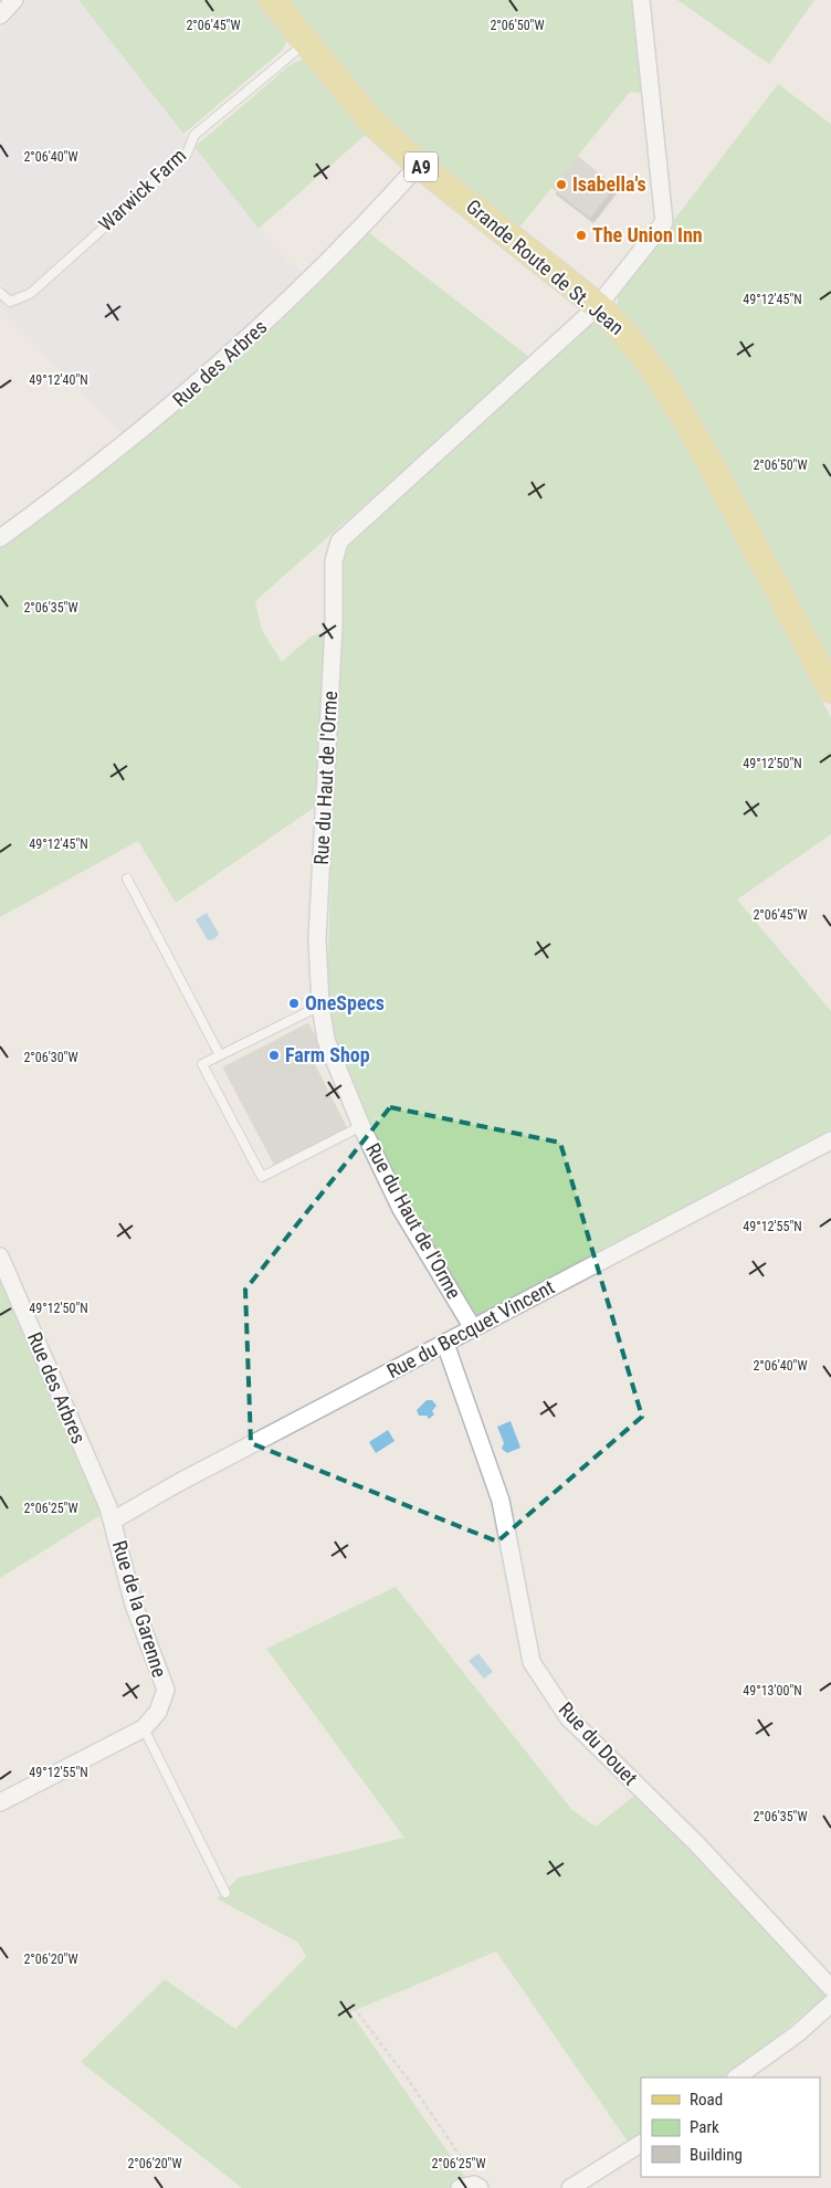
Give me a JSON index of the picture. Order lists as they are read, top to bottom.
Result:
{
  "streets": {
    "main road": ["A9", "Grande Route de St. Jean"],
    "street": [
      "Rue des Arbres",
      "Rue du Haut de l'Orme",
      "Rue du Becquet Vincent",
      "Rue de la Garenne",
      "Rue du Douet"
    ],
    "lane": ["Warwick Farm"]
  },
  "crossings": [
    ["Warwick Farm", "Grande Route de St. Jean"],
    ["Grande Route de St. Jean", "Rue des Arbres"],
    ["Grande Route de St. Jean", "Rue du Haut de l'Orme"],
    ["Rue des Arbres", "Rue du Becquet Vincent"],
    ["Rue des Arbres", "Rue de la Garenne"],
    ["Rue du Haut de l'Orme", "Rue du Becquet Vincent"],
    ["Rue du Becquet Vincent", "Rue de la Garenne"],
    ["Rue du Becquet Vincent", "Rue du Douet"]
  ],
  "places": [
    "Isabella's",
    "The Union Inn",
    "OneSpecs",
    "Farm Shop"
  ],
  "legend": ["Road", "Park", "Building"],
  "coordinates": [
    "2°06'45\"W",
    "2°06'50\"W",
    "2°06'40\"W",
    "49°12'45\"N",
    "49°12'40\"N",
    "2°06'35\"W",
    "49°12'50\"N",
    "2°06'30\"W",
    "49°12'55\"N",
    "2°06'25\"W",
    "49°13'00\"N",
    "2°06'20\"W"
  ]
}
